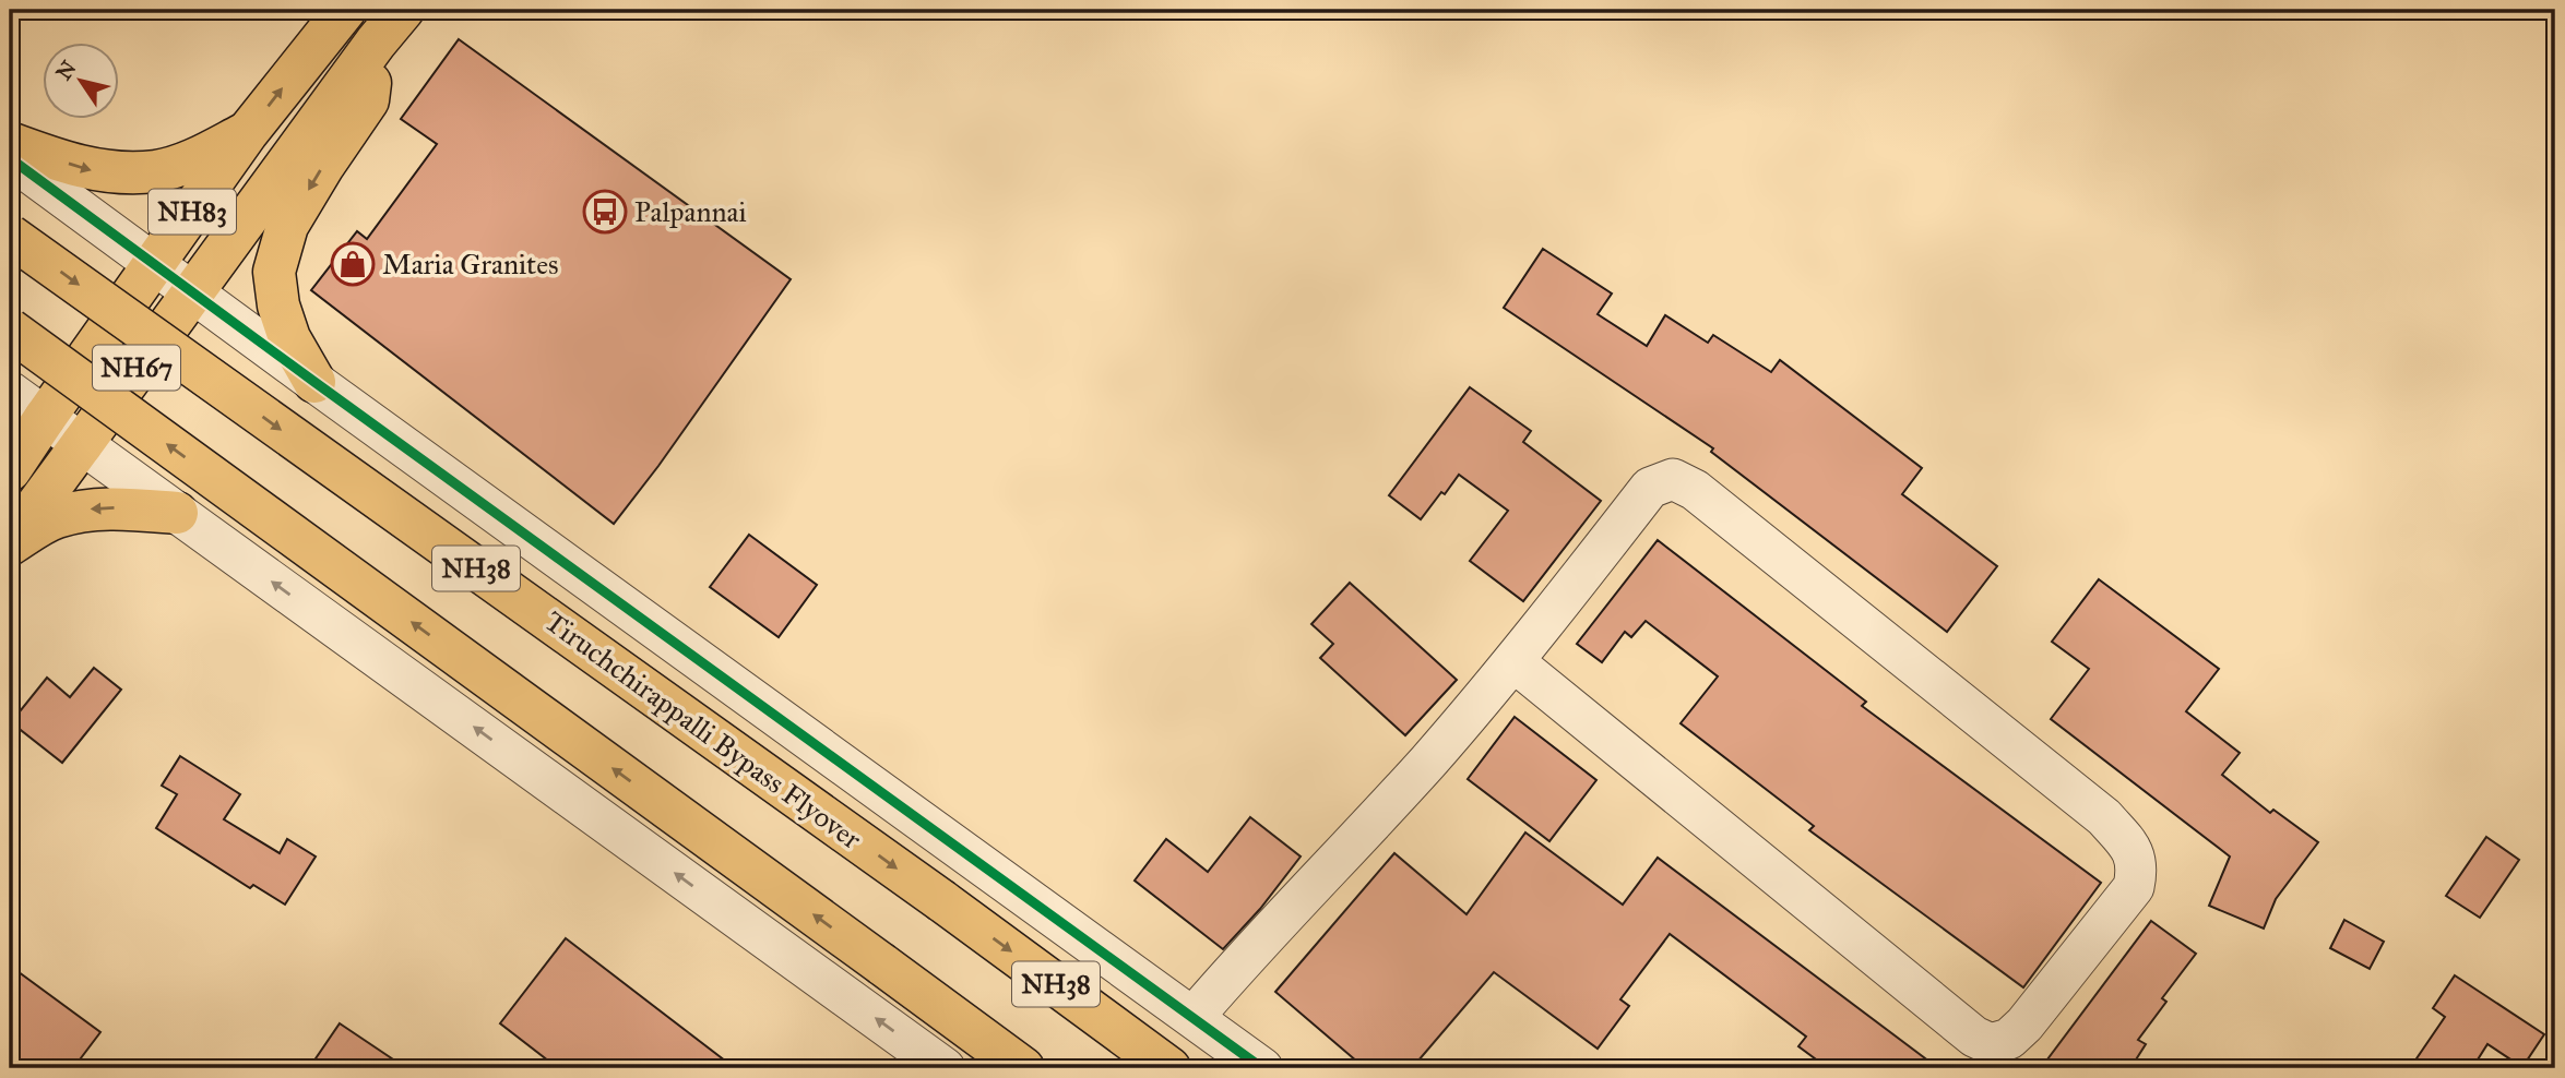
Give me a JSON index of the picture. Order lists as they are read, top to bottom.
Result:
{
  "streets": {
    "main road": [
      "NH83",
      "NH67",
      "NH38",
      "Tiruchchirappalli Bypass Flyover"
    ]
  },
  "places": {
    "bus stop": ["Palpannai"],
    "shop": ["Maria Granites"]
  },
  "north": "top left"
}
